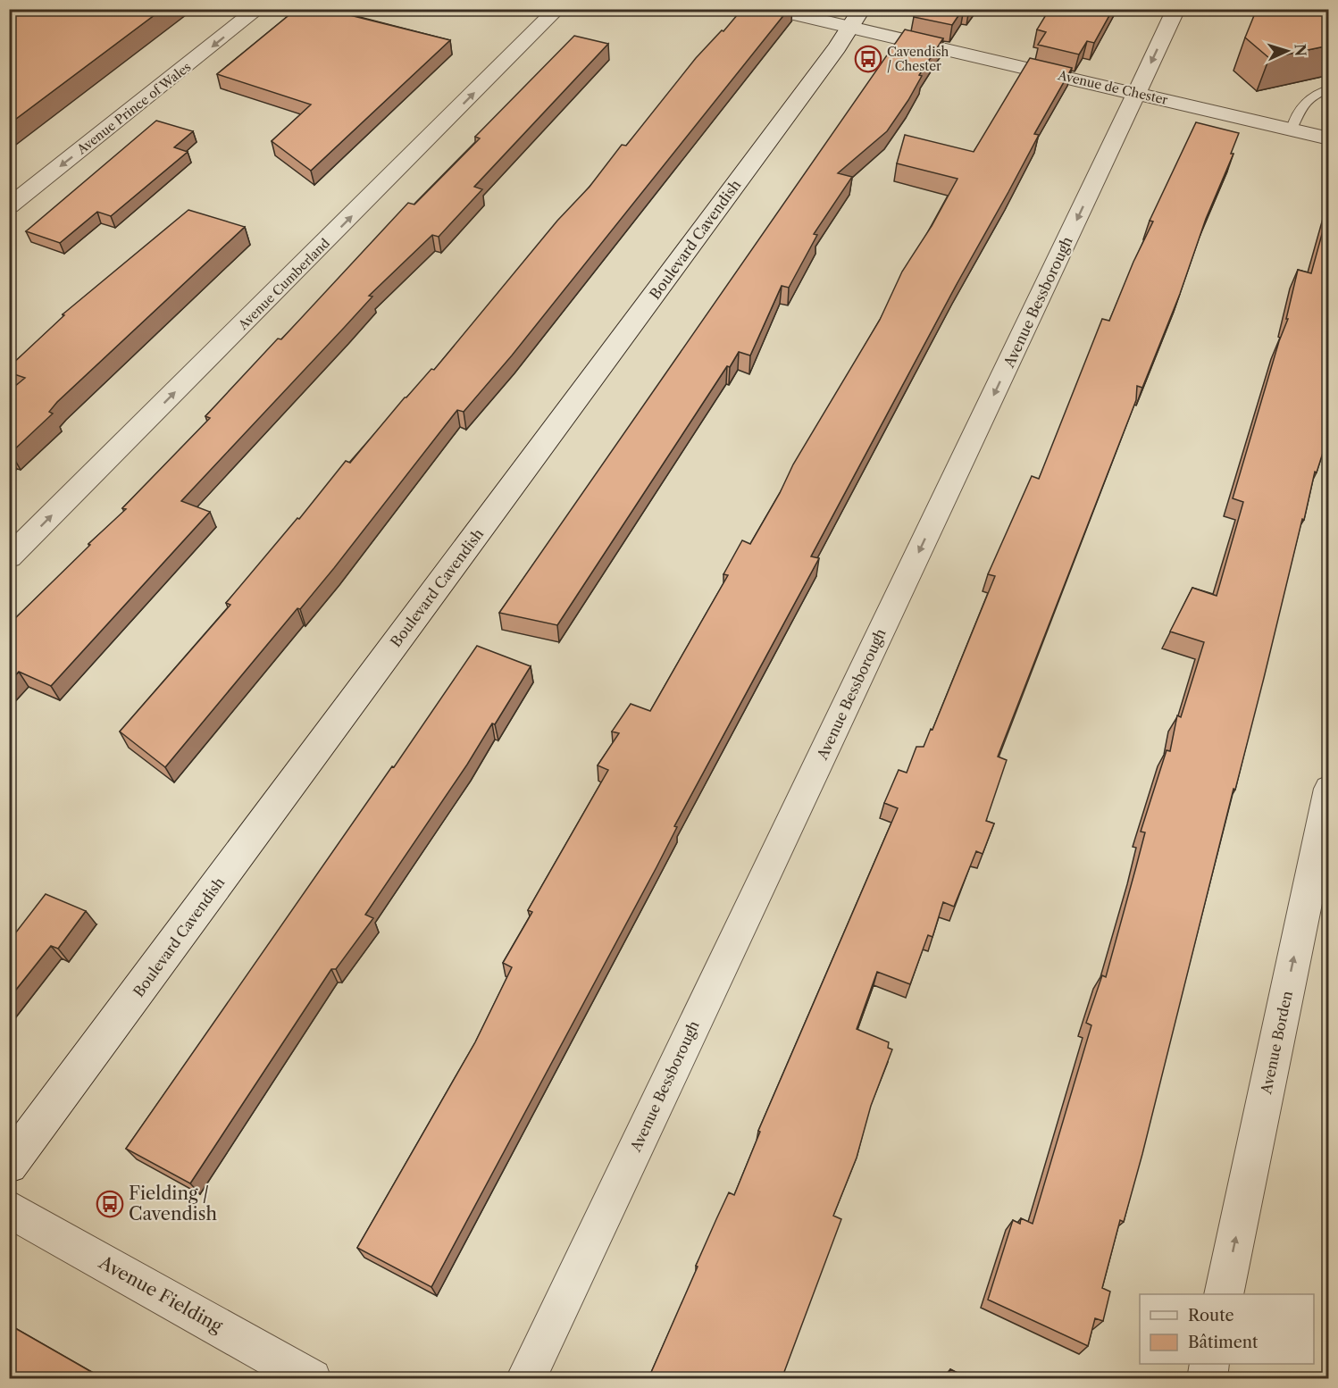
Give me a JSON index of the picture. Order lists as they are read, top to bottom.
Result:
{
  "streets": {
    "street": [
      "Avenue de Chester",
      "Avenue Prince of Wales",
      "Boulevard Cavendish",
      "Avenue Cumberland",
      "Avenue Bessborough",
      "Avenue Borden",
      "Avenue Fielding"
    ]
  },
  "crossings": [
    ["Avenue de Chester", "Boulevard Cavendish"],
    ["Avenue de Chester", "Avenue Bessborough"]
  ],
  "one_way": [
    "Avenue Prince of Wales",
    "Avenue Cumberland",
    "Avenue Bessborough",
    "Avenue Borden"
  ],
  "places": {
    "bus stop": ["Cavendish / Chester", "Fielding / Cavendish"]
  },
  "legend": ["Route", "Bâtiment"],
  "north": "right"
}
